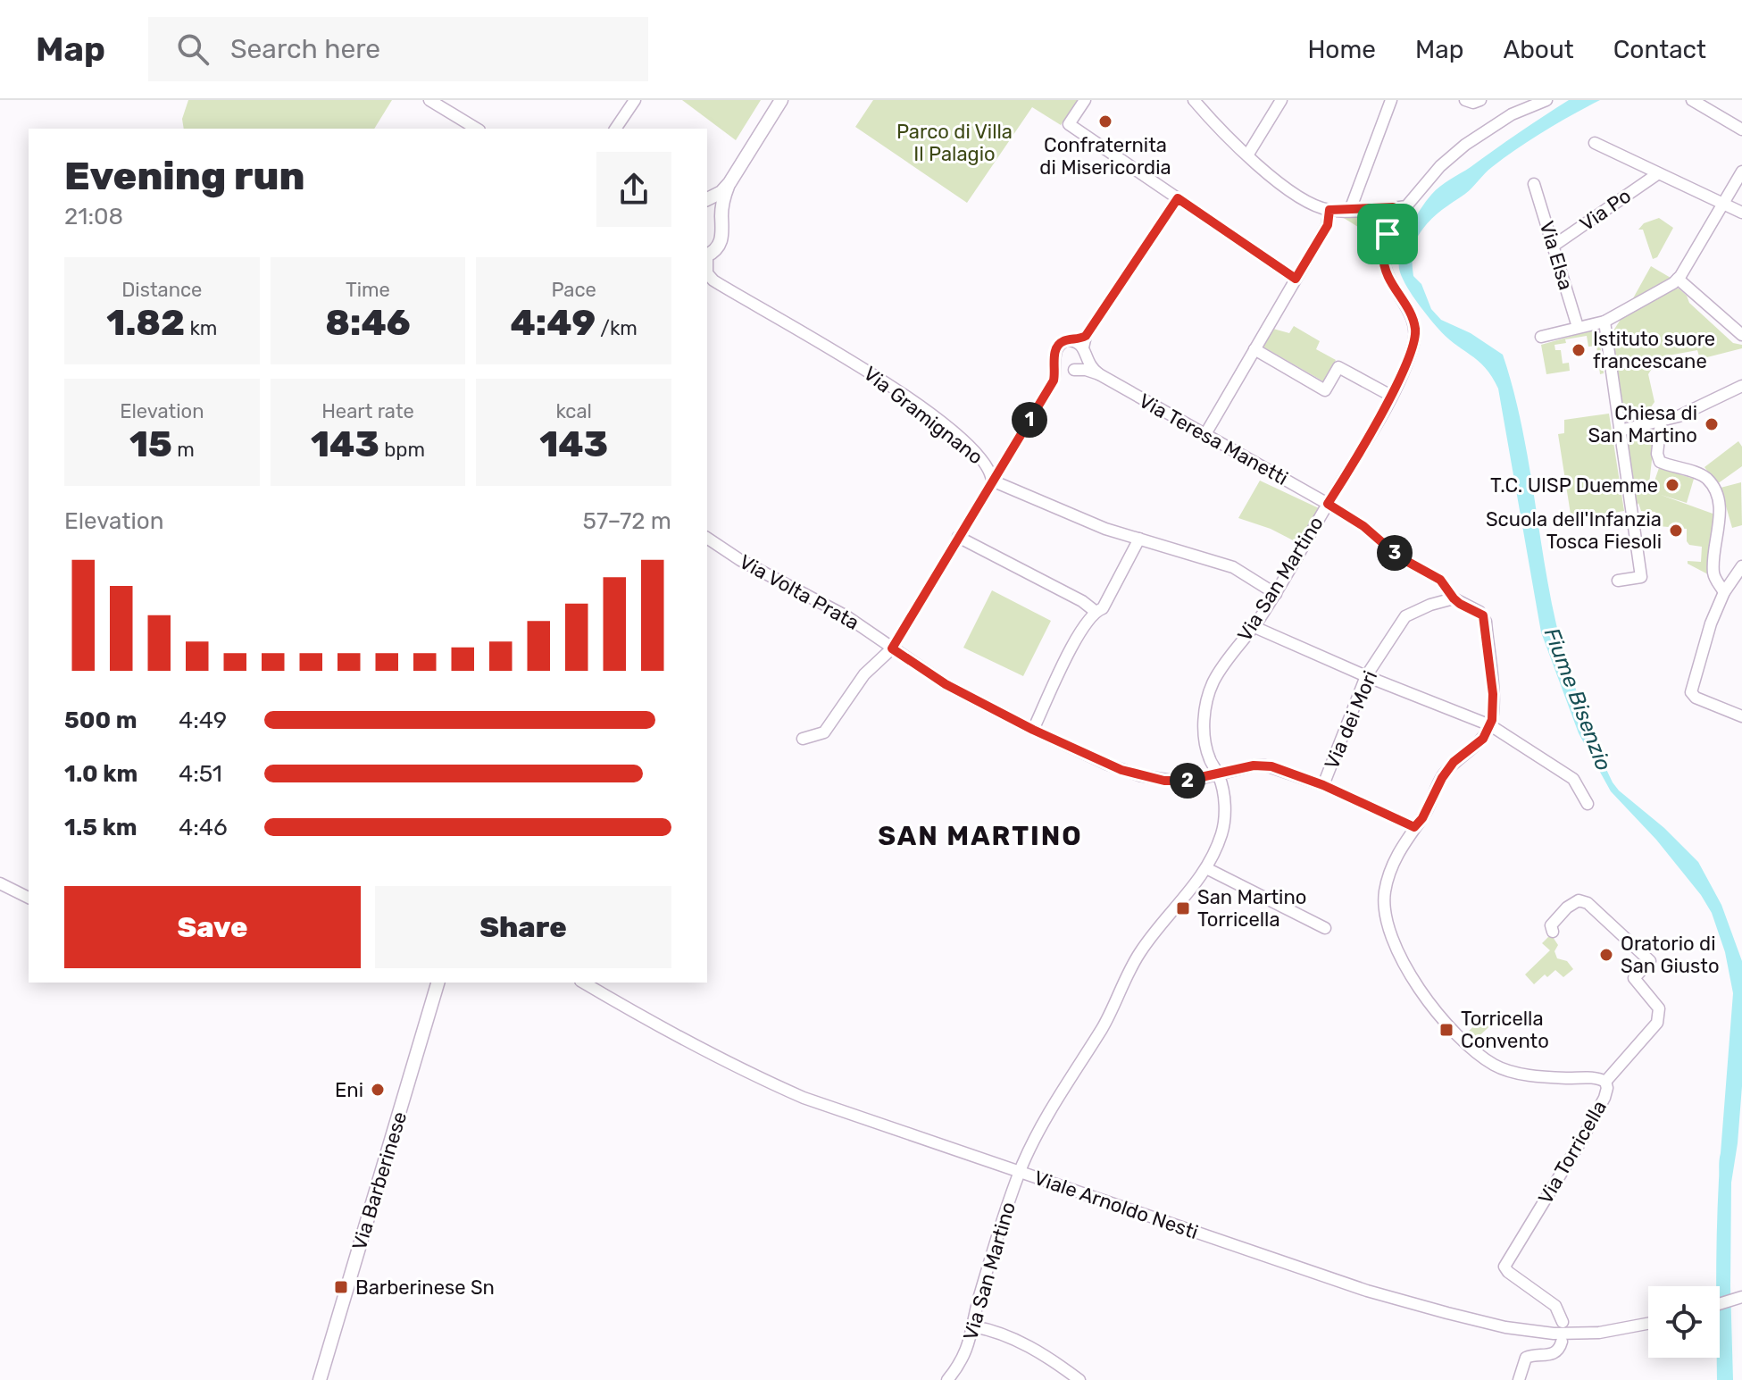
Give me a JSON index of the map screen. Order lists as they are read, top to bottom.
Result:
{
  "streets": {
    "main road": ["Via Barberinese"],
    "street": [
      "Via Po",
      "Via Elsa",
      "Via Gramignano",
      "Via Teresa Manetti",
      "Via San Martino",
      "Via Volta Prata",
      "Via dei Mori",
      "Via Torricella",
      "Viale Arnoldo Nesti"
    ]
  },
  "crossings": [
    ["Via Po", "Via Elsa"],
    ["Via Gramignano", "Via San Martino"],
    ["Via Teresa Manetti", "Via San Martino"],
    ["Via San Martino", "Via Volta Prata"],
    ["Via San Martino", "Viale Arnoldo Nesti"]
  ],
  "districts": ["SAN MARTINO"],
  "water": ["Fiume Bisenzio"],
  "parks": ["Parco di Villa Il Palagio"],
  "places": {
    "other": [
      "Confraternita di Misericordia",
      "Istituto suore francescane",
      "Chiesa di San Martino",
      "T.C. UISP Duemme",
      "Scuola dell'Infanzia Tosca Fiesoli",
      "Oratorio di San Giusto",
      "Eni"
    ],
    "transit": ["San Martino Torricella", "Torricella Convento", "Barberinese Sn"]
  },
  "page": {
    "header": "Map",
    "search": "Search here",
    "nav": [
      "Home",
      "Map",
      "About",
      "Contact"
    ],
    "heading": ["Evening run", "21:08"],
    "stats": [
      ["Distance", "1.82 km"],
      ["Time", "8:46"],
      ["Pace", "4:49 /km"],
      ["Elevation", "15 m"],
      ["Heart rate", "143 bpm"],
      ["kcal", "143"]
    ],
    "pins": ["1", "3", "2"],
    "chart": ["Elevation", "57–72 m"],
    "list": [
      {
        "name": "500 m",
        "note": "4:49"
      },
      {
        "name": "1.0 km",
        "note": "4:51"
      },
      {
        "name": "1.5 km",
        "note": "4:46"
      }
    ],
    "buttons": ["Save", "Share"]
  }
}
